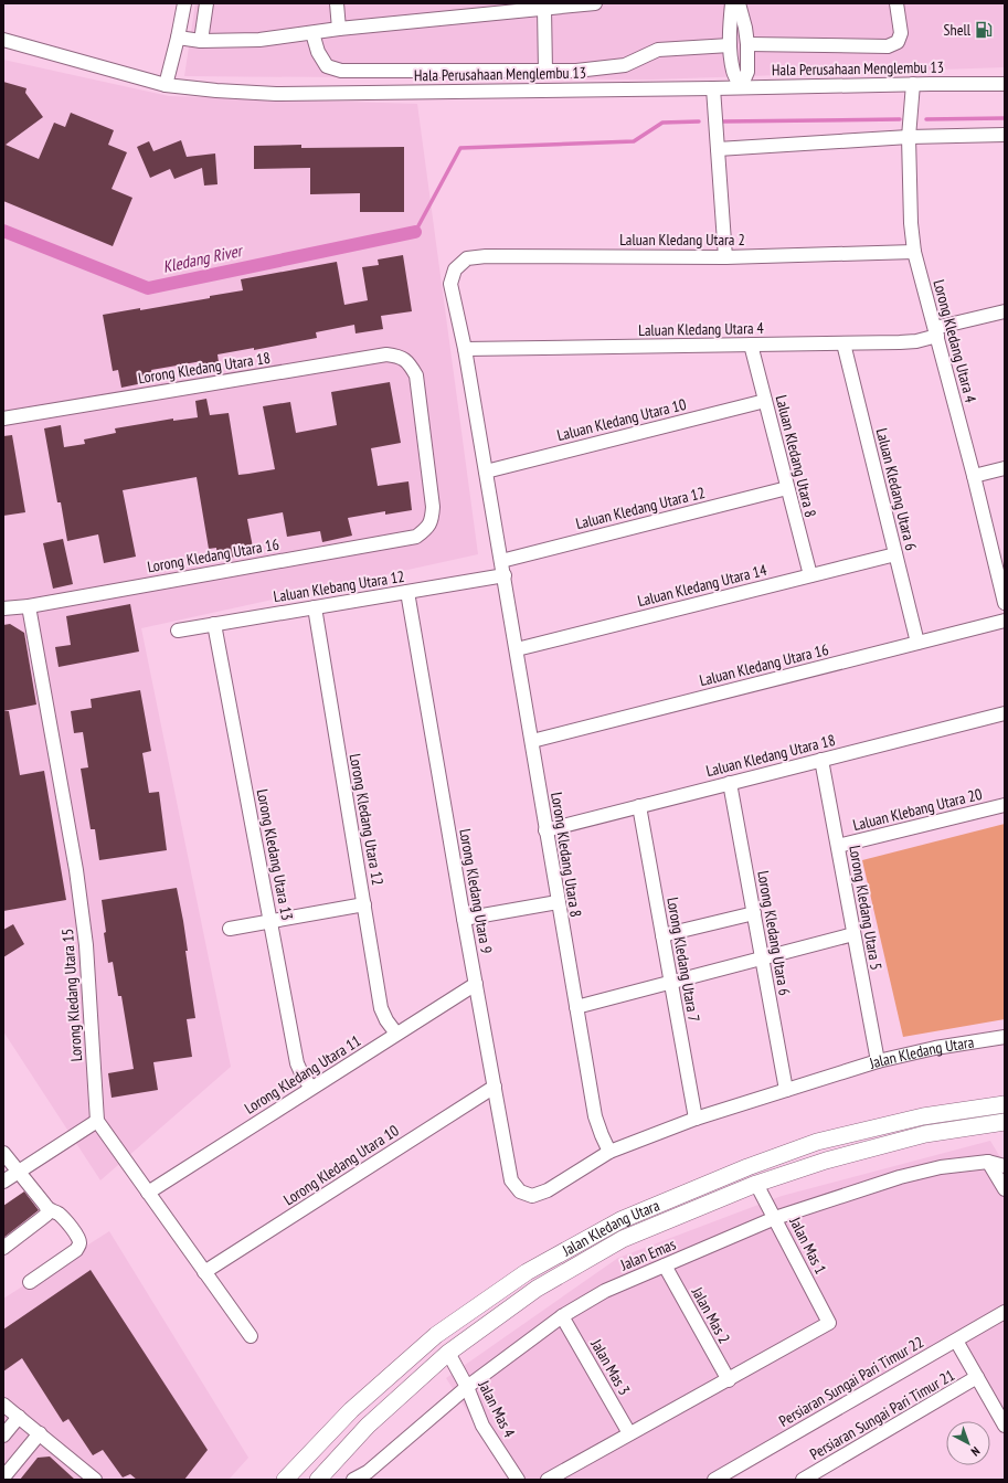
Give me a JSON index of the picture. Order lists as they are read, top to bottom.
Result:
{
  "streets": {
    "main road": ["Jalan Kledang Utara"],
    "street": [
      "Hala Perusahaan Menglembu 13",
      "Laluan Kledang Utara 2",
      "Laluan Kledang Utara 4",
      "Lorong Kledang Utara 4",
      "Lorong Kledang Utara 18",
      "Laluan Kledang Utara 10",
      "Laluan Kledang Utara 8",
      "Laluan Kledang Utara 6",
      "Laluan Kledang Utara 12",
      "Lorong Kledang Utara 16",
      "Laluan Kledang Utara 14",
      "Laluan Klebang Utara 12",
      "Laluan Kledang Utara 16",
      "Laluan Kledang Utara 18",
      "Laluan Klebang Utara 20",
      "Lorong Kledang Utara 12",
      "Lorong Kledang Utara 13",
      "Lorong Kledang Utara 8",
      "Lorong Kledang Utara 9",
      "Lorong Kledang Utara 5",
      "Lorong Kledang Utara 6",
      "Lorong Kledang Utara 7",
      "Lorong Kledang Utara 15",
      "Lorong Kledang Utara 11",
      "Lorong Kledang Utara 10",
      "Jalan Mas 1",
      "Jalan Emas",
      "Jalan Mas 2",
      "Jalan Mas 3",
      "Persiaran Sungai Pari Timur 22",
      "Jalan Mas 4",
      "Persiaran Sungai Pari Timur 21"
    ]
  },
  "crossings": [
    ["Hala Perusahaan Menglembu 13", "Lorong Kledang Utara 4"],
    ["Laluan Kledang Utara 2", "Lorong Kledang Utara 4"],
    ["Laluan Kledang Utara 2", "Lorong Kledang Utara 8"],
    ["Laluan Kledang Utara 4", "Lorong Kledang Utara 4"],
    ["Laluan Kledang Utara 4", "Laluan Kledang Utara 8"],
    ["Laluan Kledang Utara 4", "Laluan Kledang Utara 6"],
    ["Laluan Kledang Utara 4", "Lorong Kledang Utara 8"],
    ["Lorong Kledang Utara 18", "Lorong Kledang Utara 16"],
    ["Laluan Kledang Utara 10", "Laluan Kledang Utara 8"],
    ["Laluan Kledang Utara 10", "Lorong Kledang Utara 8"],
    ["Laluan Kledang Utara 8", "Laluan Kledang Utara 12"],
    ["Laluan Kledang Utara 8", "Laluan Kledang Utara 14"],
    ["Laluan Kledang Utara 6", "Laluan Kledang Utara 14"],
    ["Laluan Kledang Utara 6", "Laluan Kledang Utara 16"],
    ["Laluan Kledang Utara 12", "Lorong Kledang Utara 8"],
    ["Lorong Kledang Utara 16", "Lorong Kledang Utara 15"],
    ["Laluan Kledang Utara 14", "Lorong Kledang Utara 8"],
    ["Laluan Klebang Utara 12", "Lorong Kledang Utara 12"],
    ["Laluan Klebang Utara 12", "Lorong Kledang Utara 13"],
    ["Laluan Klebang Utara 12", "Lorong Kledang Utara 8"],
    ["Laluan Klebang Utara 12", "Lorong Kledang Utara 9"],
    ["Laluan Kledang Utara 16", "Lorong Kledang Utara 8"],
    ["Laluan Kledang Utara 18", "Lorong Kledang Utara 8"],
    ["Laluan Kledang Utara 18", "Lorong Kledang Utara 5"],
    ["Laluan Kledang Utara 18", "Lorong Kledang Utara 6"],
    ["Laluan Kledang Utara 18", "Lorong Kledang Utara 7"],
    ["Laluan Klebang Utara 20", "Lorong Kledang Utara 5"],
    ["Lorong Kledang Utara 12", "Lorong Kledang Utara 11"],
    ["Lorong Kledang Utara 13", "Lorong Kledang Utara 11"],
    ["Lorong Kledang Utara 8", "Jalan Kledang Utara"],
    ["Lorong Kledang Utara 9", "Jalan Kledang Utara"],
    ["Lorong Kledang Utara 9", "Lorong Kledang Utara 11"],
    ["Lorong Kledang Utara 9", "Lorong Kledang Utara 10"],
    ["Lorong Kledang Utara 5", "Jalan Kledang Utara"],
    ["Lorong Kledang Utara 6", "Jalan Kledang Utara"],
    ["Lorong Kledang Utara 7", "Jalan Kledang Utara"],
    ["Jalan Kledang Utara", "Jalan Mas 1"],
    ["Jalan Kledang Utara", "Jalan Mas 4"],
    ["Jalan Mas 1", "Jalan Emas"],
    ["Jalan Mas 1", "Jalan Mas 2"],
    ["Jalan Emas", "Jalan Mas 2"],
    ["Jalan Emas", "Jalan Mas 3"],
    ["Jalan Emas", "Jalan Mas 4"]
  ],
  "water": ["Kledang River"],
  "places": {
    "fuel station": ["Shell"]
  },
  "north": "bottom right"
}
